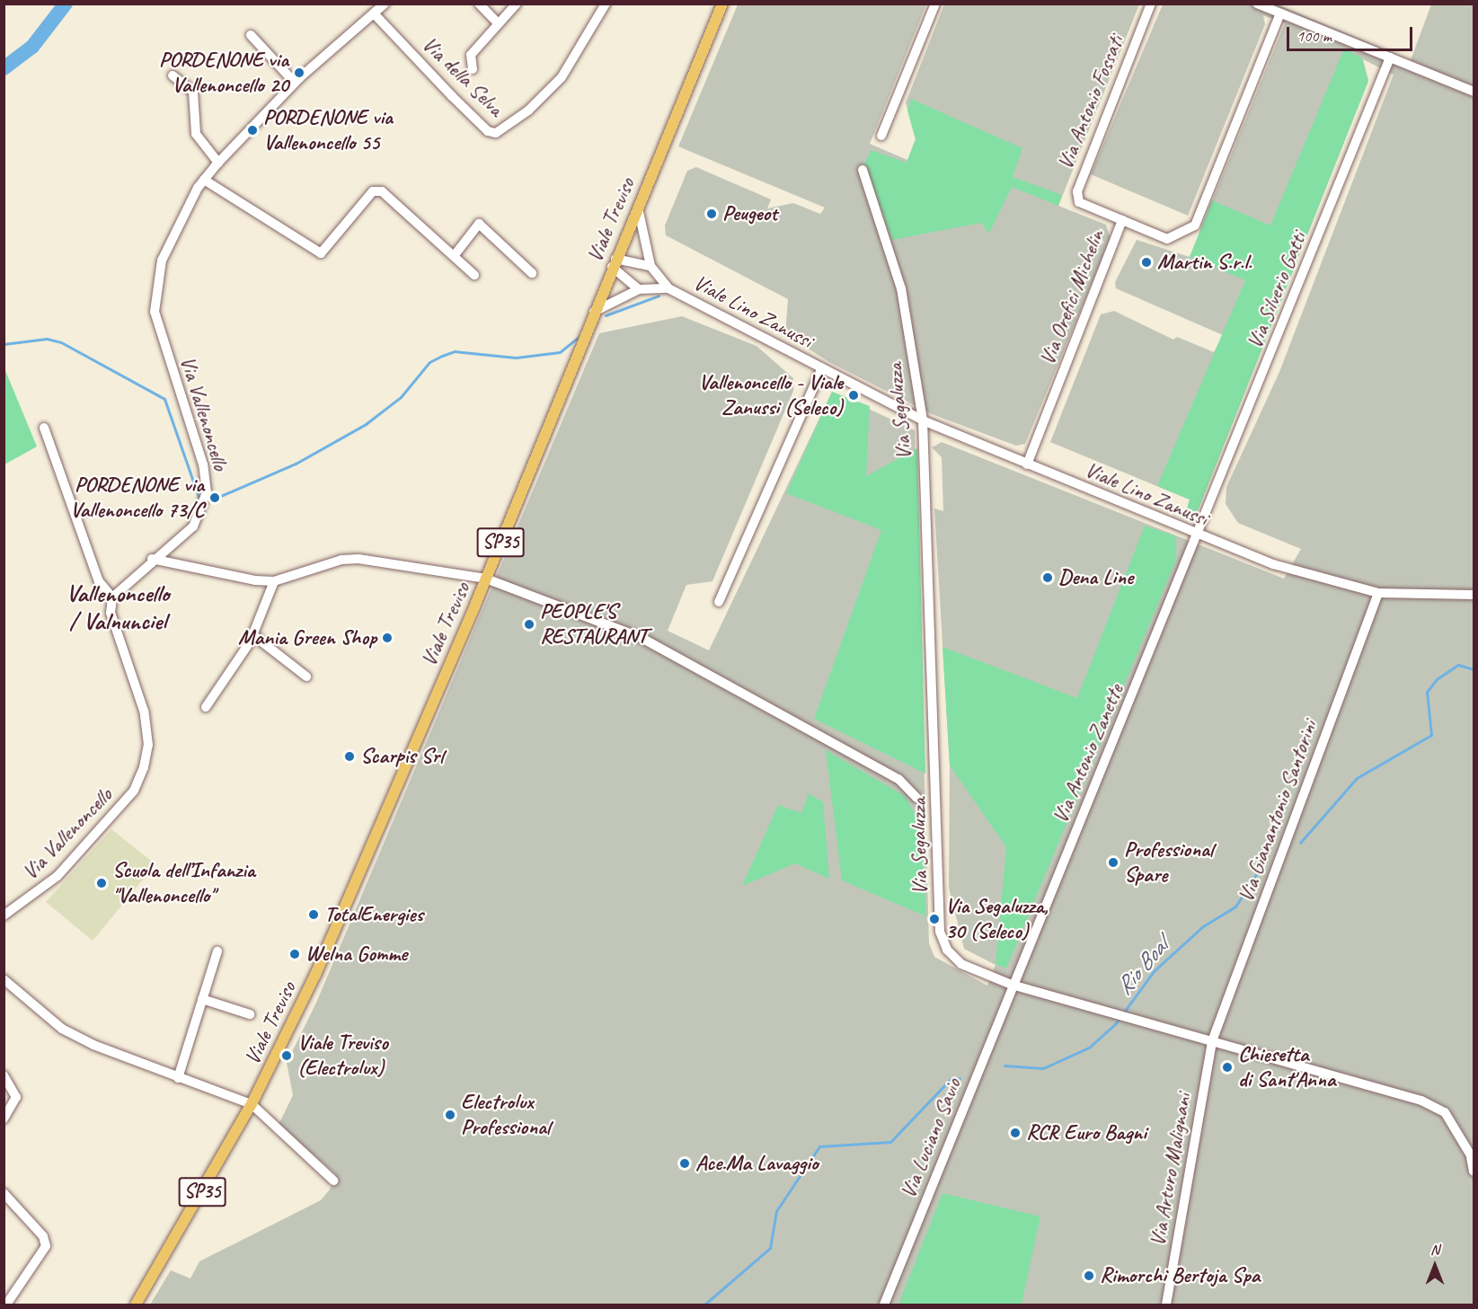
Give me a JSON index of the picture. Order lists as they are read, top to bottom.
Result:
{
  "streets": {
    "main road": ["Viale Treviso", "SP35"],
    "street": [
      "Via della Selva",
      "Via Antonio Fossati",
      "Via Silverio Gatti",
      "Via Orefici Michelin",
      "Viale Lino Zanussi",
      "Via Segaluzza",
      "Via Vallenoncello",
      "Via Antonio Zanette",
      "Via Gianantonio Santorini",
      "Via Luciano Savio",
      "Via Arturo Malignani"
    ]
  },
  "crossings": [
    ["Via della Selva", "Via Vallenoncello"],
    ["Via Antonio Fossati", "Via Orefici Michelin"],
    ["Viale Treviso", "Viale Lino Zanussi"],
    ["Via Silverio Gatti", "Viale Lino Zanussi"],
    ["Via Silverio Gatti", "Via Antonio Zanette"],
    ["Via Orefici Michelin", "Viale Lino Zanussi"],
    ["Viale Lino Zanussi", "Via Segaluzza"],
    ["Viale Lino Zanussi", "Via Antonio Zanette"],
    ["Viale Lino Zanussi", "Via Gianantonio Santorini"],
    ["Via Segaluzza", "Via Antonio Zanette"],
    ["Via Segaluzza", "Via Gianantonio Santorini"],
    ["Via Segaluzza", "Via Luciano Savio"],
    ["Via Segaluzza", "Via Arturo Malignani"],
    ["Via Antonio Zanette", "Via Luciano Savio"],
    ["Via Gianantonio Santorini", "Via Arturo Malignani"]
  ],
  "districts": ["Vallenoncello / Valnunciel"],
  "water": ["Rio Boal"],
  "places": [
    "PORDENONE via Vallenoncello 20",
    "PORDENONE via Vallenoncello 55",
    "Peugeot",
    "Martin S.r.l.",
    "Vallenoncello - Viale Zanussi (Seleco)",
    "PORDENONE via Vallenoncello 73/C",
    "Dena Line",
    "PEOPLE'S RESTAURANT",
    "Mania Green Shop",
    "Scarpis Srl",
    "Professional Spare",
    "Scuola dell’Infanzia \"Vallenoncello\"",
    "TotalEnergies",
    "Via Segaluzza, 30 (Seleco)",
    "Welna Gomme",
    "Viale Treviso (Electrolux)",
    "Chiesetta di Sant'Anna",
    "Electrolux Professional",
    "RCR Euro Bagni",
    "Ace.Ma Lavaggio",
    "Rimorchi Bertoja Spa"
  ],
  "scale_bar": "100 m",
  "north": "top"
}
